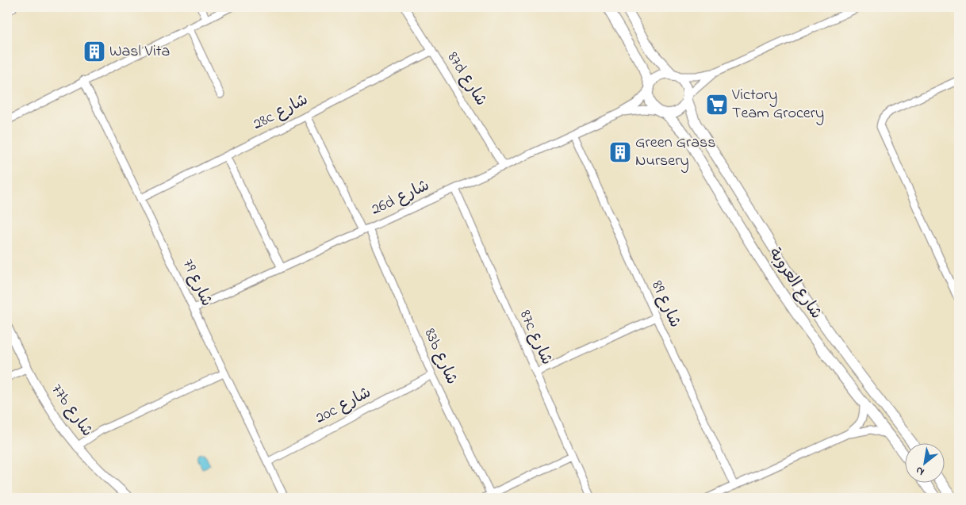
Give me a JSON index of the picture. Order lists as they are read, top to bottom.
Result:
{
  "streets": {
    "main road": ["شارع العروبة"],
    "street": [
      "87d شارع",
      "28c شارع",
      "26d شارع",
      "شارع 79",
      "شارع 89",
      "87c شارع",
      "83b شارع",
      "20c شارع",
      "77b شارع"
    ]
  },
  "crossings": [
    ["87d شارع", "28c شارع"],
    ["87d شارع", "26d شارع"],
    ["28c شارع", "شارع 79"],
    ["28c شارع", "83b شارع"],
    ["26d شارع", "شارع 79"],
    ["26d شارع", "شارع العروبة"],
    ["26d شارع", "شارع 89"],
    ["26d شارع", "87c شارع"],
    ["26d شارع", "83b شارع"],
    ["شارع 79", "20c شارع"],
    ["83b شارع", "20c شارع"]
  ],
  "places": {
    "building": ["Wasl Vita", "Green Grass Nursery"],
    "supermarket": ["Victory Team Grocery"]
  },
  "north": "bottom left"
}
